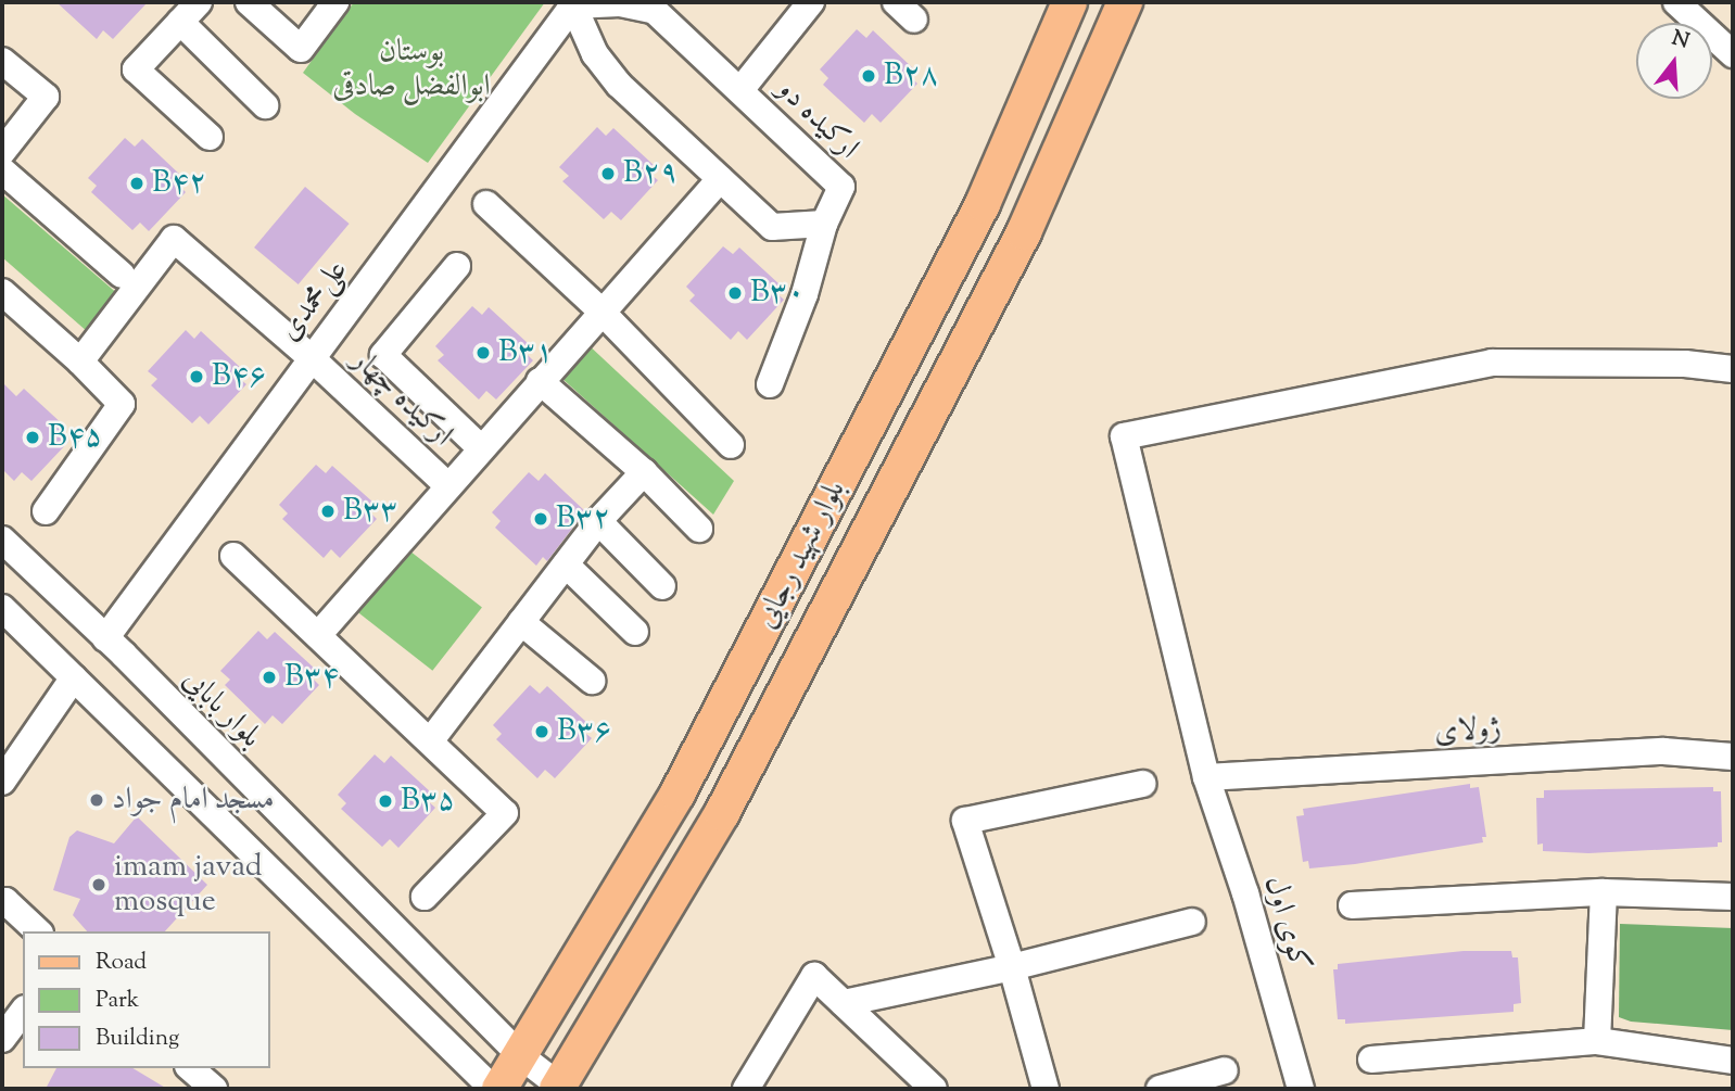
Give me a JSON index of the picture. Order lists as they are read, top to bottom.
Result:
{
  "streets": {
    "main road": ["بلوار شهید رجایی"],
    "street": [
      "ارکیده دو",
      "علی‌محمدی",
      "ارکیده چهار",
      "بلوار بابایی",
      "ژولای",
      "کوی اول"
    ]
  },
  "crossings": [
    ["ارکیده دو", "علی‌محمدی"],
    ["علی‌محمدی", "ارکیده چهار"],
    ["علی‌محمدی", "بلوار بابایی"],
    ["بلوار شهید رجایی", "بلوار بابایی"],
    ["ژولای", "کوی اول"]
  ],
  "parks": ["بوستان ابوالفضل صادقی"],
  "places": [
    "B۲۸",
    "B۲۹",
    "B۴۲",
    "B۳۰",
    "B۳۱",
    "B۴۶",
    "B۴۵",
    "B۳۳",
    "B۳۲",
    "B۳۴",
    "B۳۶",
    "مسجد امام جواد",
    "B۳۵",
    "imam javad mosque"
  ],
  "legend": ["Road", "Park", "Building"],
  "north": "top"
}
